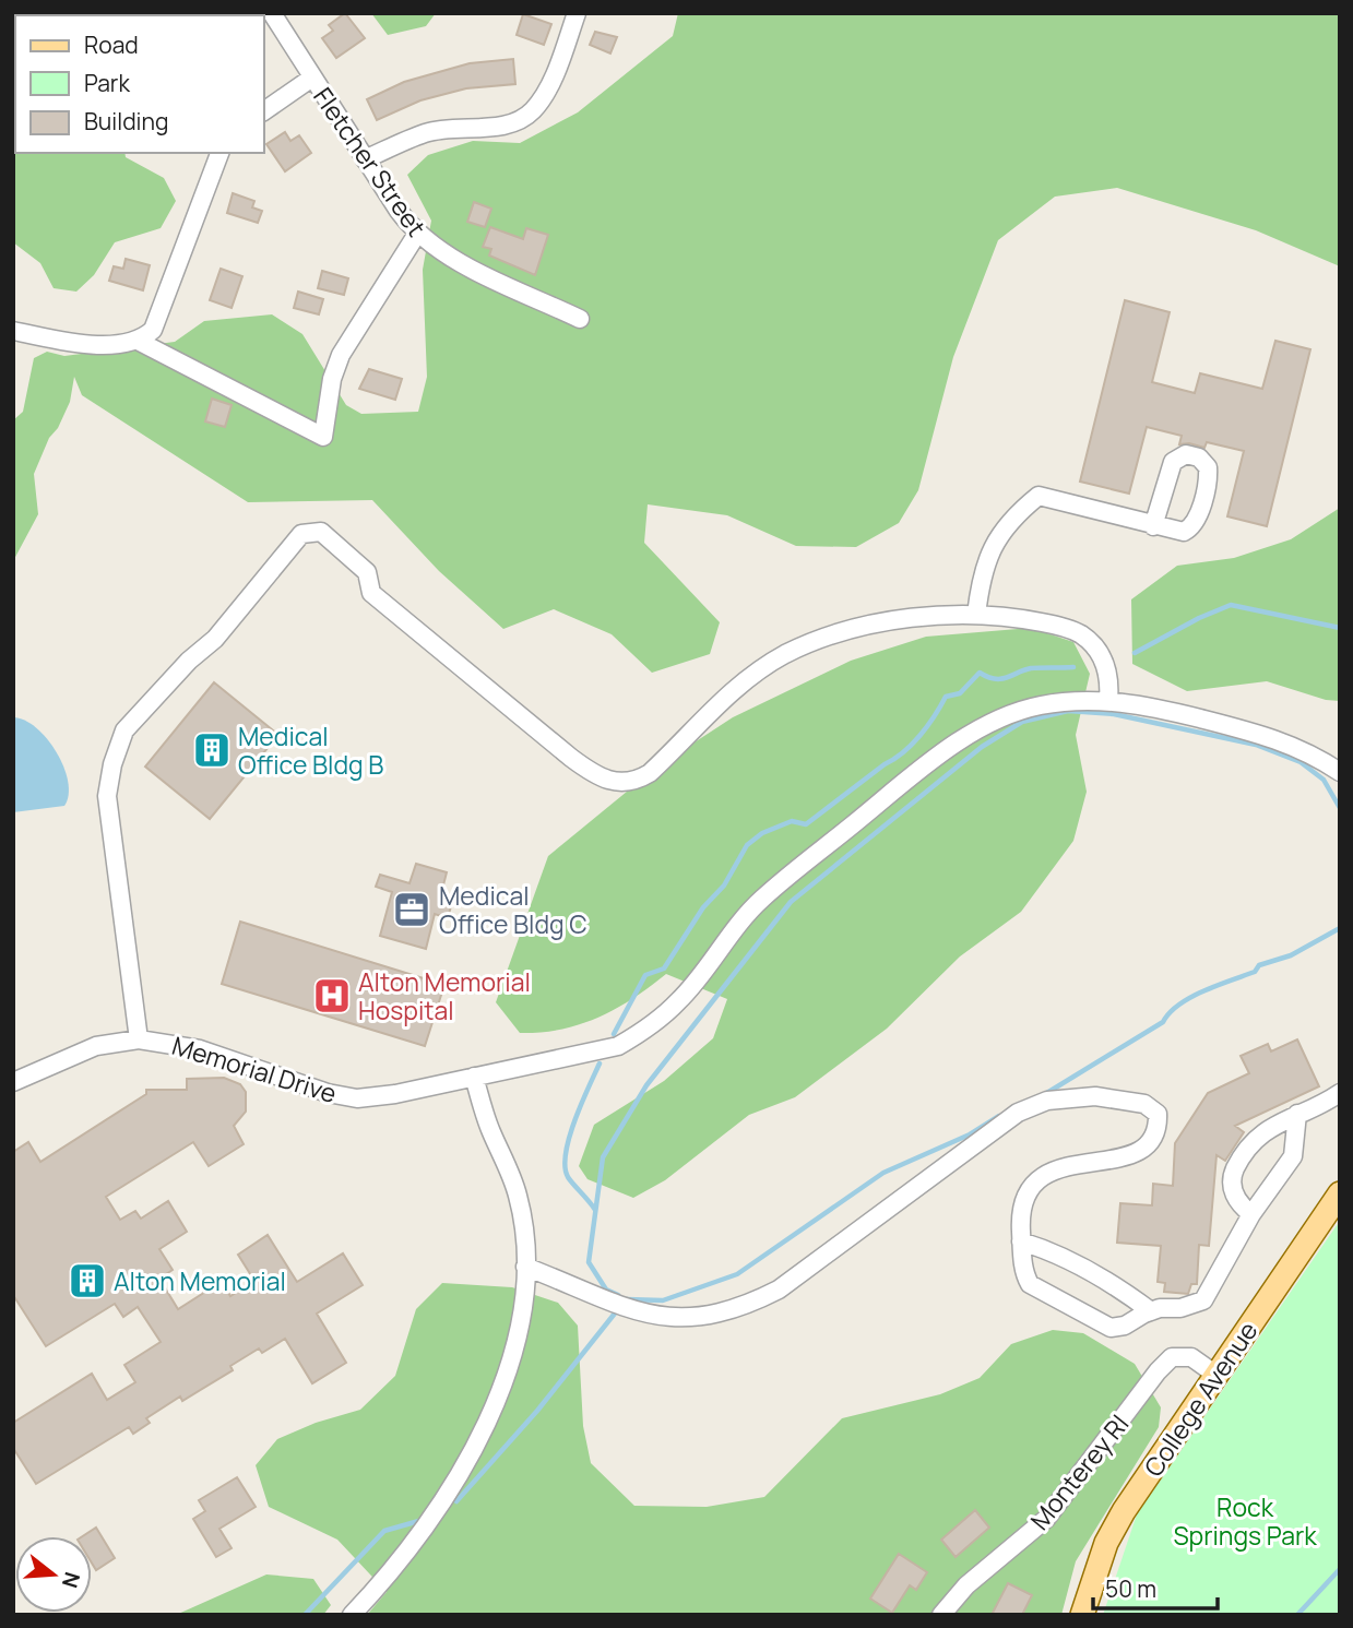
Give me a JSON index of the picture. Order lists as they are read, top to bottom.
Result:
{
  "streets": {
    "main road": ["College Avenue"],
    "street": ["Fletcher Street", "Memorial Drive", "Monterey Rl"]
  },
  "crossings": [
    ["College Avenue", "Monterey Rl"]
  ],
  "parks": ["Rock Springs Park"],
  "places": {
    "building": ["Medical Office Bldg B", "Alton Memorial"],
    "office": ["Medical Office Bldg C"],
    "hospital": ["Alton Memorial Hospital"]
  },
  "legend": ["Road", "Park", "Building"],
  "scale_bar": "50 m",
  "north": "right"
}
